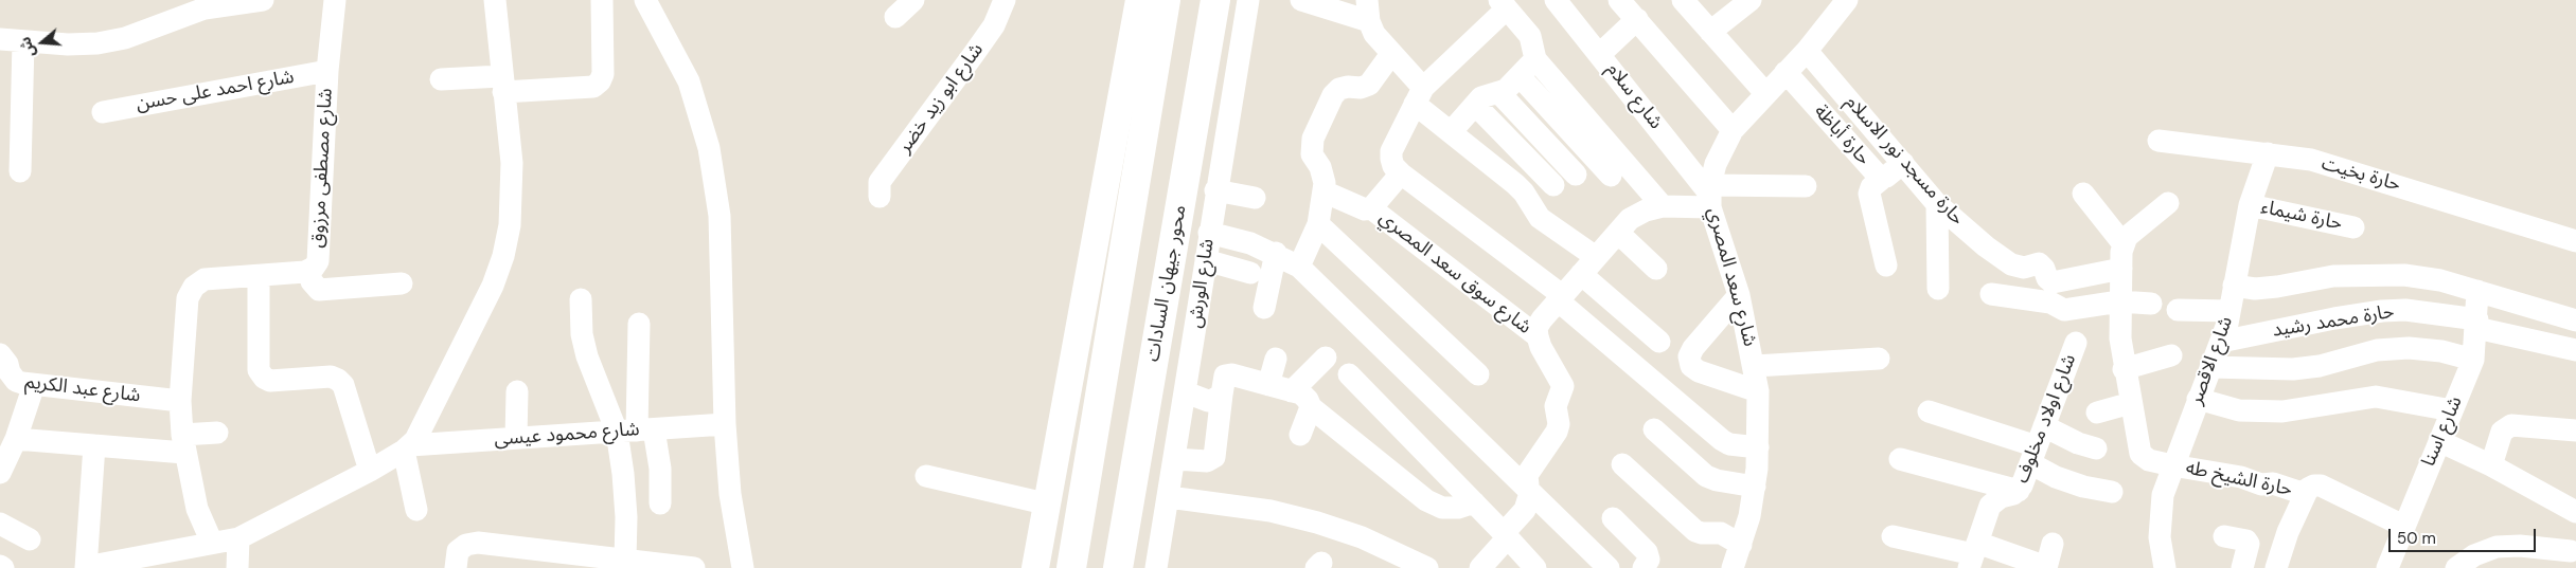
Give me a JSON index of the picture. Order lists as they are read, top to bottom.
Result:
{
  "streets": {
    "main road": ["محور جيهان السادات"],
    "street": [
      "شارع احمد على حسن",
      "شارع سلام",
      "شارع ابو زيد خضر",
      "حارة أباظة",
      "حارة مسجد نور الاسلام",
      "شارع مصطفى مرزوق",
      "حارة بخيت",
      "حارة شيماء",
      "شارع سوق سعد المصري",
      "شارع سعد المصري",
      "شارع الورش",
      "حارة محمد رشيد",
      "شارع الاقصر",
      "شارع عبد الكريم",
      "شارع اولاد مخلوف",
      "شارع اسنا",
      "شارع محمود عيسى",
      "حارة الشيخ طه"
    ]
  },
  "crossings": [
    ["شارع احمد على حسن", "شارع مصطفى مرزوق"],
    ["شارع سلام", "شارع سعد المصري"],
    ["حارة أباظة", "حارة مسجد نور الاسلام"],
    ["حارة أباظة", "شارع سعد المصري"],
    ["حارة مسجد نور الاسلام", "شارع سعد المصري"],
    ["شارع مصطفى مرزوق", "شارع عبد الكريم"],
    ["حارة بخيت", "شارع الاقصر"],
    ["حارة شيماء", "شارع الاقصر"],
    ["حارة محمد رشيد", "شارع الاقصر"],
    ["حارة محمد رشيد", "شارع اسنا"],
    ["شارع الاقصر", "حارة الشيخ طه"]
  ],
  "scale_bar": "50 m",
  "north": "left"
}
